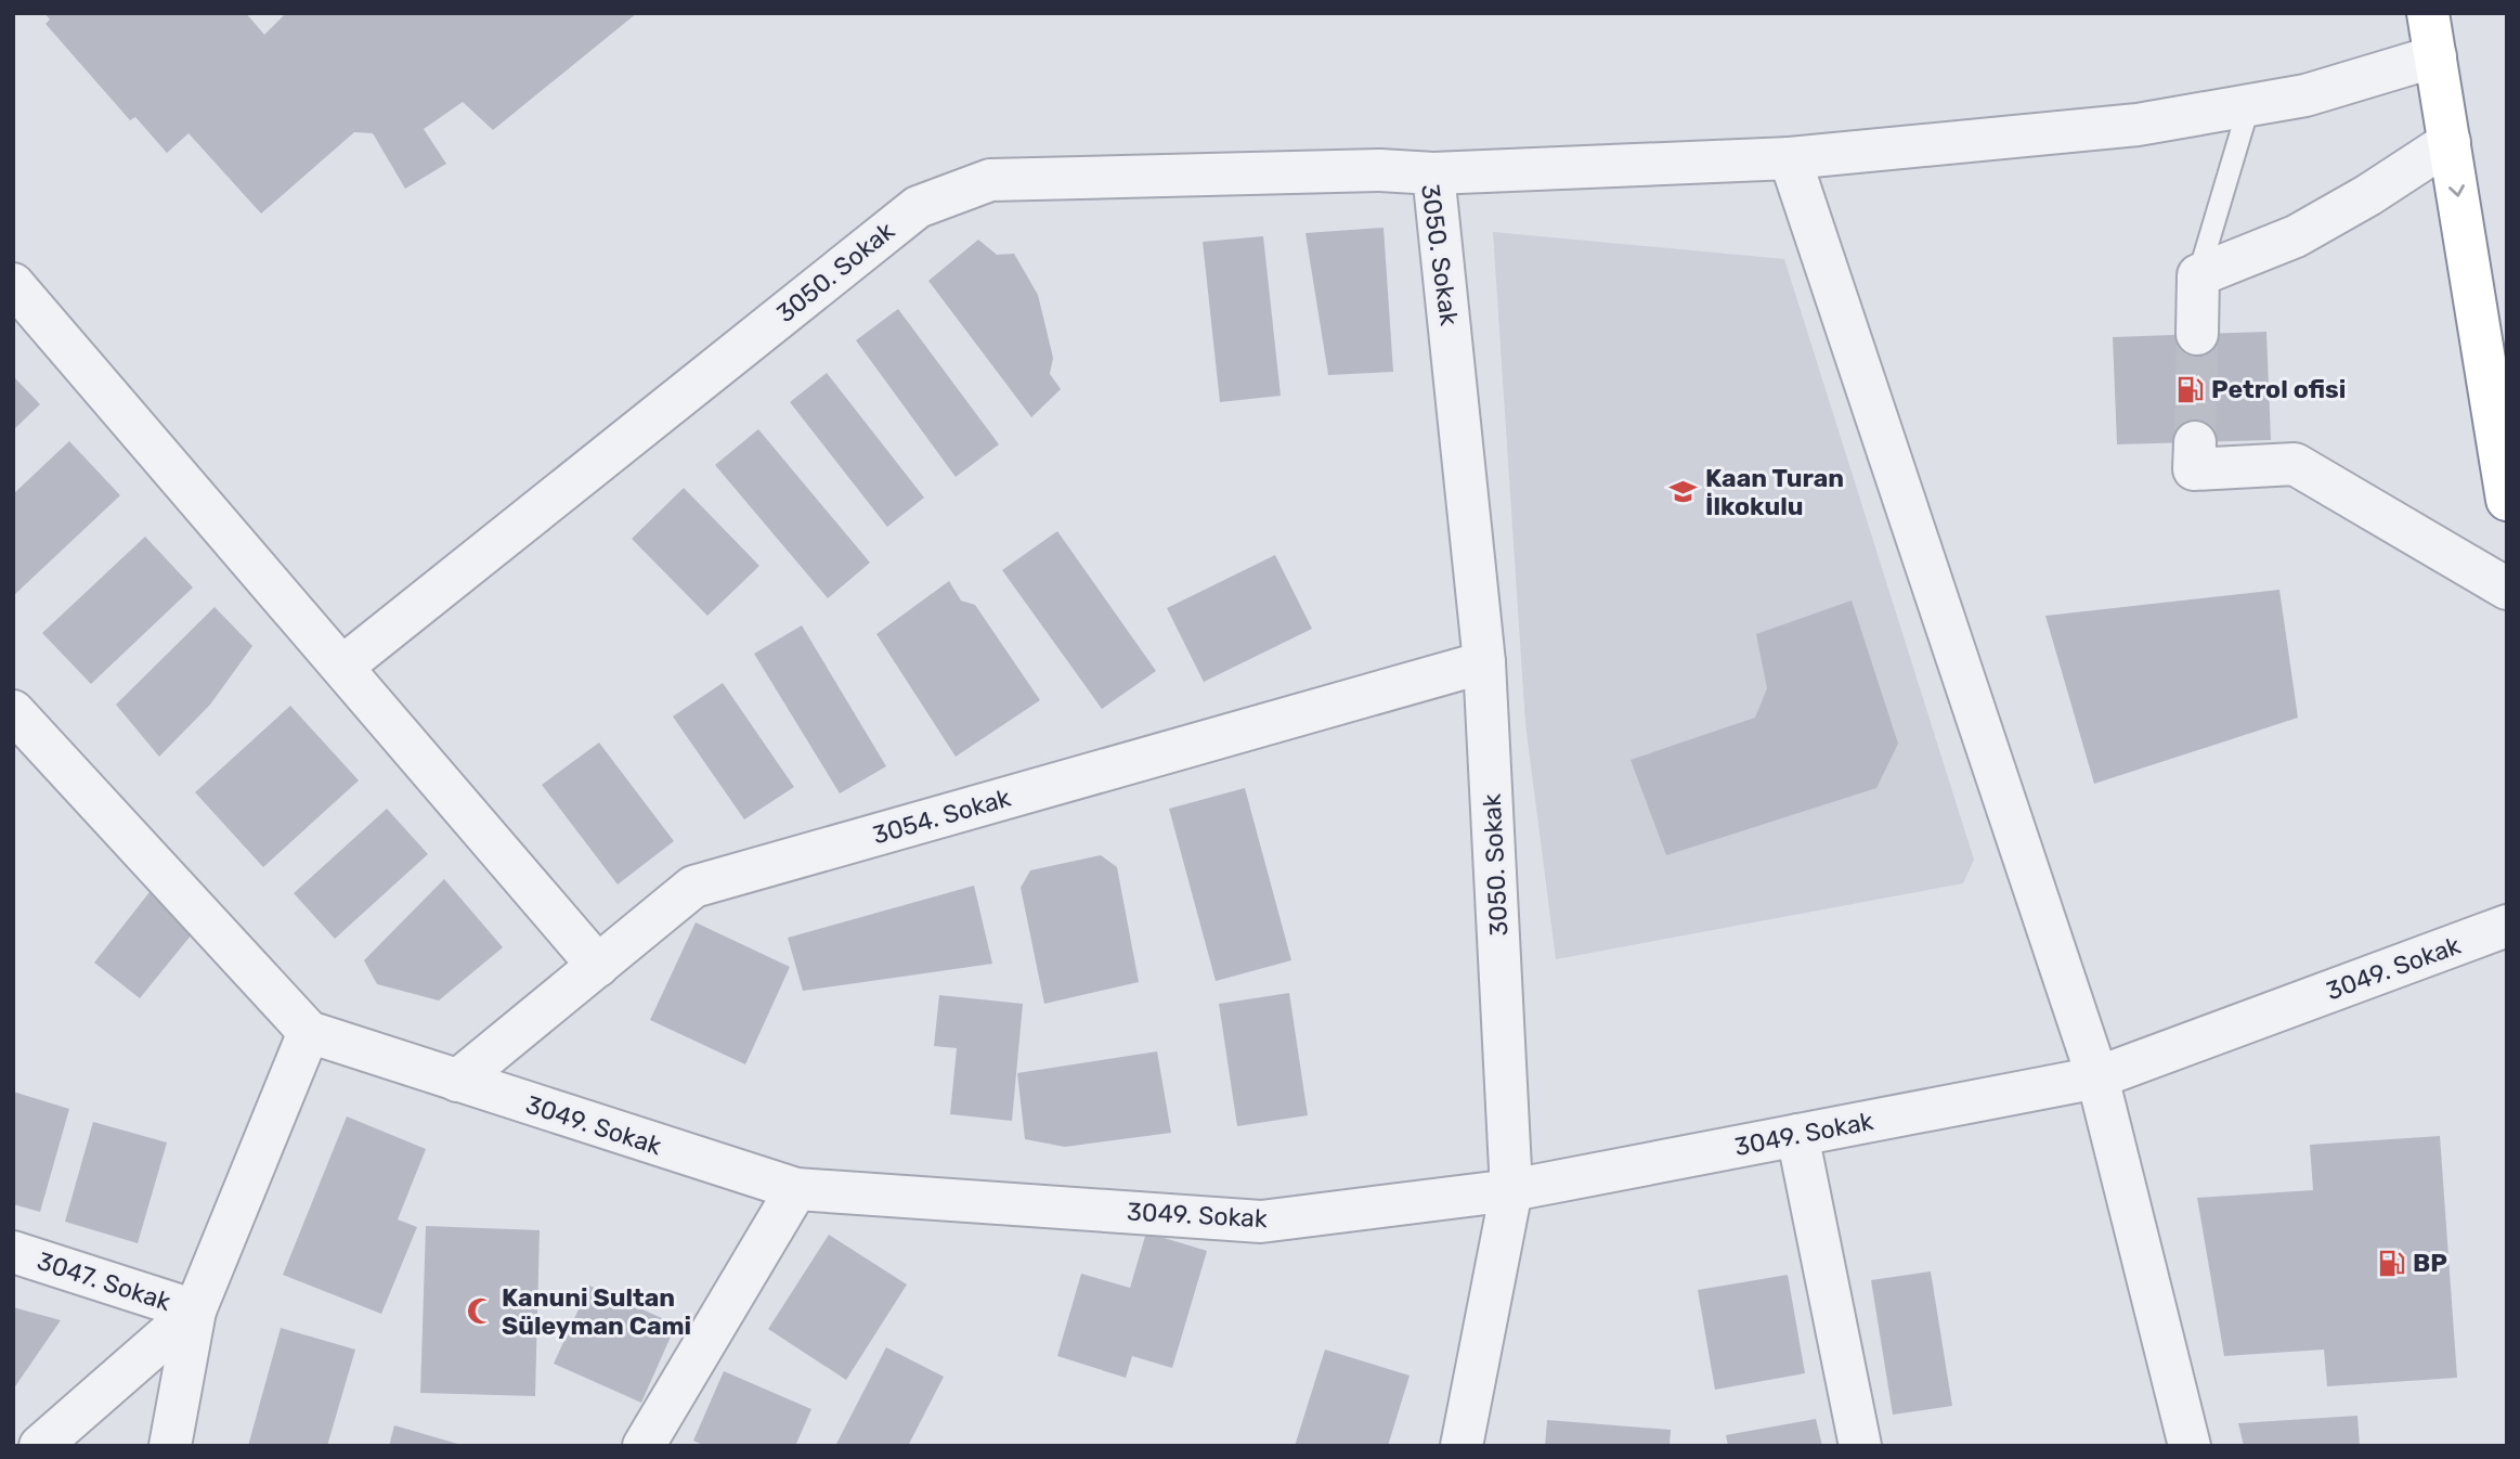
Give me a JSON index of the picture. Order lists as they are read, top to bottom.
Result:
{
  "streets": {
    "street": [
      "3050. Sokak",
      "3054. Sokak",
      "3049. Sokak",
      "3047. Sokak"
    ]
  },
  "crossings": [
    ["3050. Sokak", "3054. Sokak"],
    ["3050. Sokak", "3049. Sokak"],
    ["3054. Sokak", "3049. Sokak"]
  ],
  "places": {
    "fuel station": ["Petrol ofisi", "BP"],
    "school or university": ["Kaan Turan İlkokulu"],
    "mosque": ["Kanuni Sultan Süleyman Cami"]
  }
}
